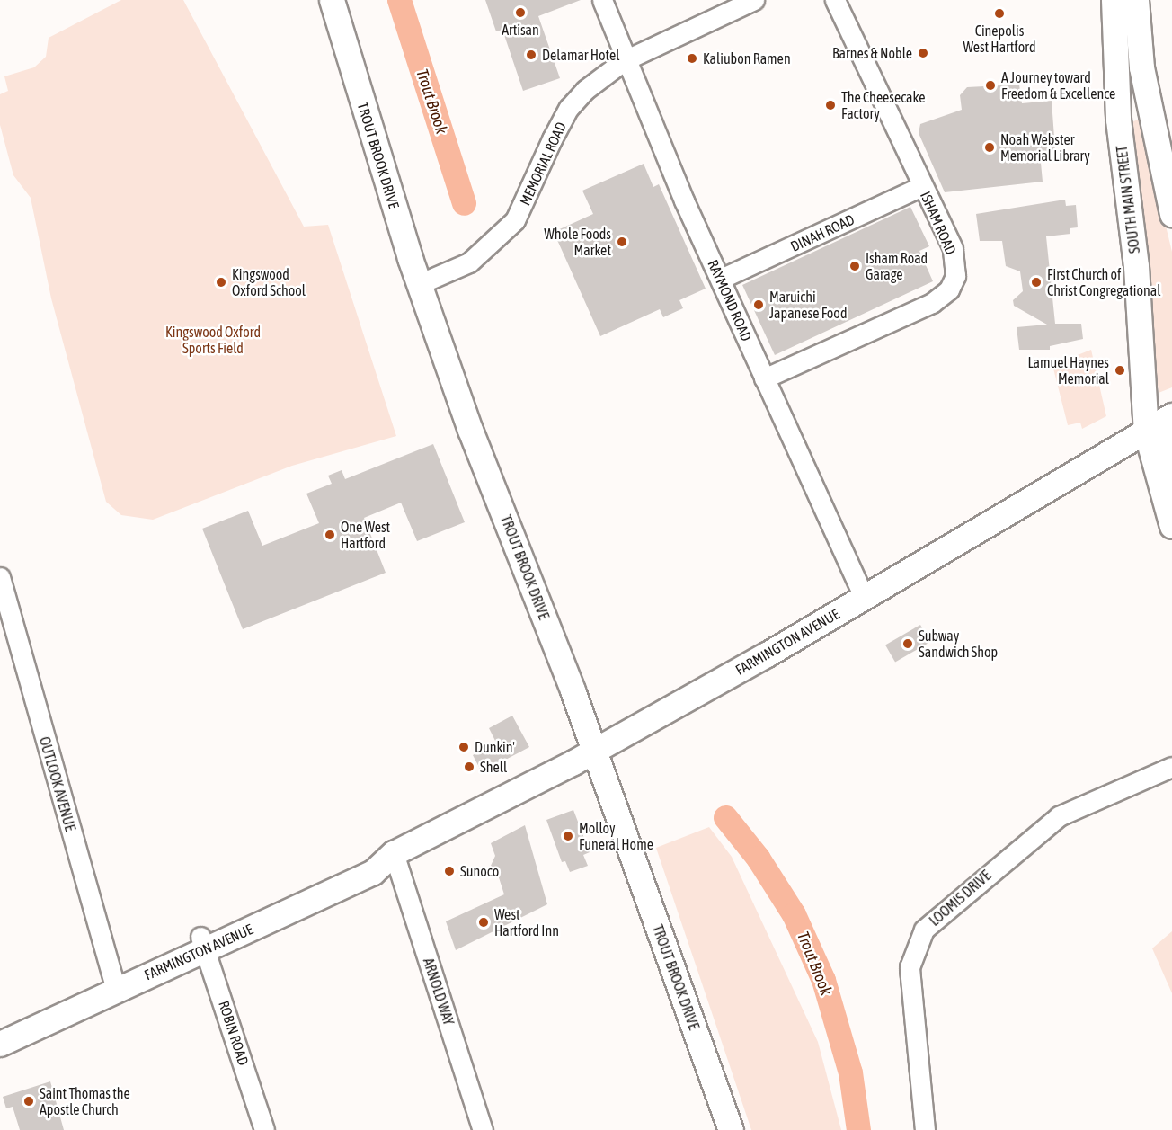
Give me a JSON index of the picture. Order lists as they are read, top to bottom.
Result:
{
  "streets": {
    "main road": ["TROUT BROOK DRIVE", "SOUTH MAIN STREET", "FARMINGTON AVENUE"],
    "street": [
      "MEMORIAL ROAD",
      "ISHAM ROAD",
      "DINAH ROAD",
      "RAYMOND ROAD",
      "OUTLOOK AVENUE",
      "LOOMIS DRIVE",
      "ARNOLD WAY",
      "ROBIN ROAD"
    ]
  },
  "crossings": [
    ["TROUT BROOK DRIVE", "MEMORIAL ROAD"],
    ["TROUT BROOK DRIVE", "FARMINGTON AVENUE"],
    ["MEMORIAL ROAD", "RAYMOND ROAD"],
    ["SOUTH MAIN STREET", "FARMINGTON AVENUE"],
    ["ISHAM ROAD", "DINAH ROAD"],
    ["ISHAM ROAD", "RAYMOND ROAD"],
    ["DINAH ROAD", "RAYMOND ROAD"],
    ["RAYMOND ROAD", "FARMINGTON AVENUE"],
    ["FARMINGTON AVENUE", "OUTLOOK AVENUE"],
    ["FARMINGTON AVENUE", "ARNOLD WAY"],
    ["FARMINGTON AVENUE", "ROBIN ROAD"]
  ],
  "water": ["Trout Brook"],
  "parks": ["Kingswood Oxford Sports Field"],
  "places": [
    "Artisan",
    "Cinepolis West Hartford",
    "Barnes & Noble",
    "Delamar Hotel",
    "Kaliubon Ramen",
    "A Journey toward Freedom & Excellence",
    "The Cheesecake Factory",
    "Noah Webster Memorial Library",
    "Whole Foods Market",
    "Isham Road Garage",
    "Kingswood Oxford School",
    "First Church of Christ Congregational",
    "Maruichi Japanese Food",
    "Lamuel Haynes Memorial",
    "One West Hartford",
    "Subway Sandwich Shop",
    "Dunkin'",
    "Shell",
    "Molloy Funeral Home",
    "Sunoco",
    "West Hartford Inn",
    "Saint Thomas the Apostle Church"
  ]
}
